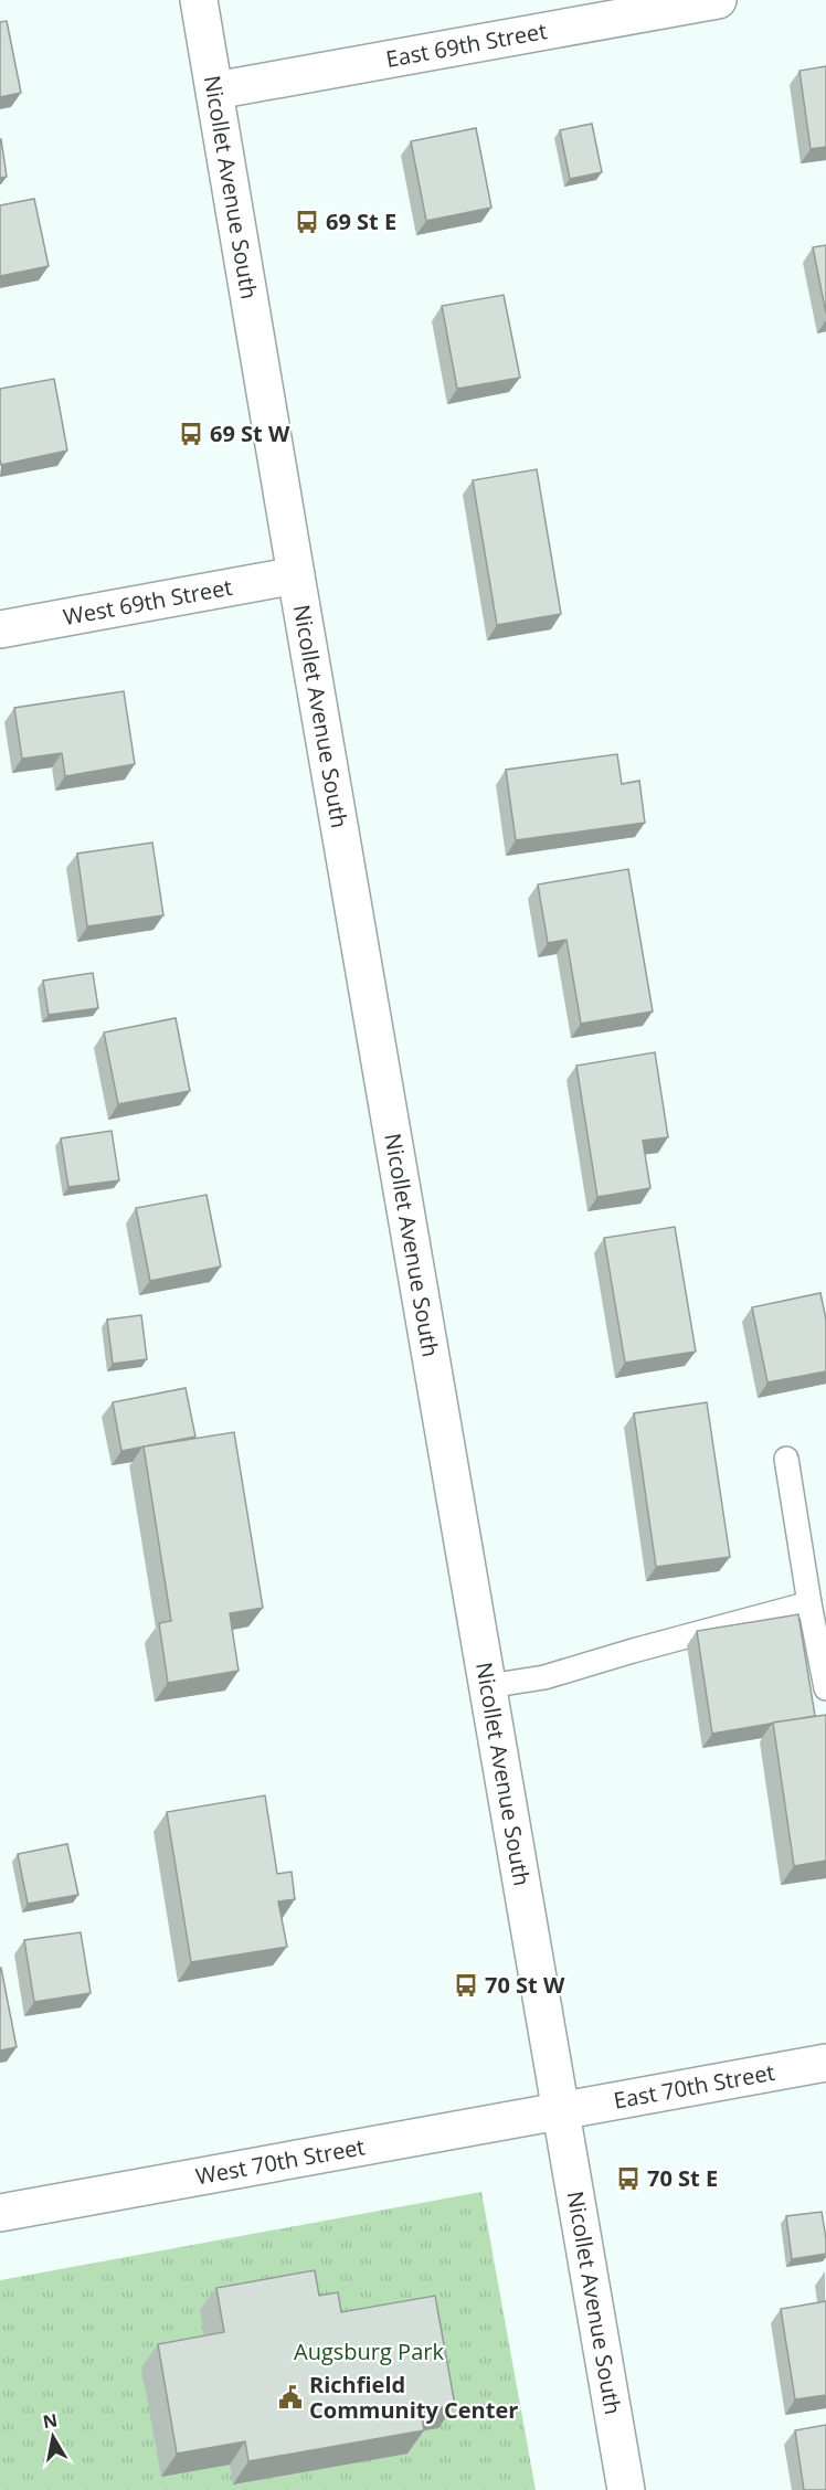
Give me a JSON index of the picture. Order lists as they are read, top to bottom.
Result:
{
  "streets": {
    "main road": [
      "East 69th Street",
      "Nicollet Avenue South",
      "West 69th Street",
      "East 70th Street",
      "West 70th Street"
    ]
  },
  "crossings": [
    ["East 69th Street", "Nicollet Avenue South"],
    ["Nicollet Avenue South", "West 69th Street"],
    ["Nicollet Avenue South", "East 70th Street"],
    ["Nicollet Avenue South", "West 70th Street"],
    ["East 70th Street", "West 70th Street"]
  ],
  "parks": ["Augsburg Park"],
  "places": {
    "bus stop": [
      "69 St E",
      "69 St W",
      "70 St W",
      "70 St E"
    ],
    "public building": ["Richfield Community Center"]
  },
  "north": "top"
}
